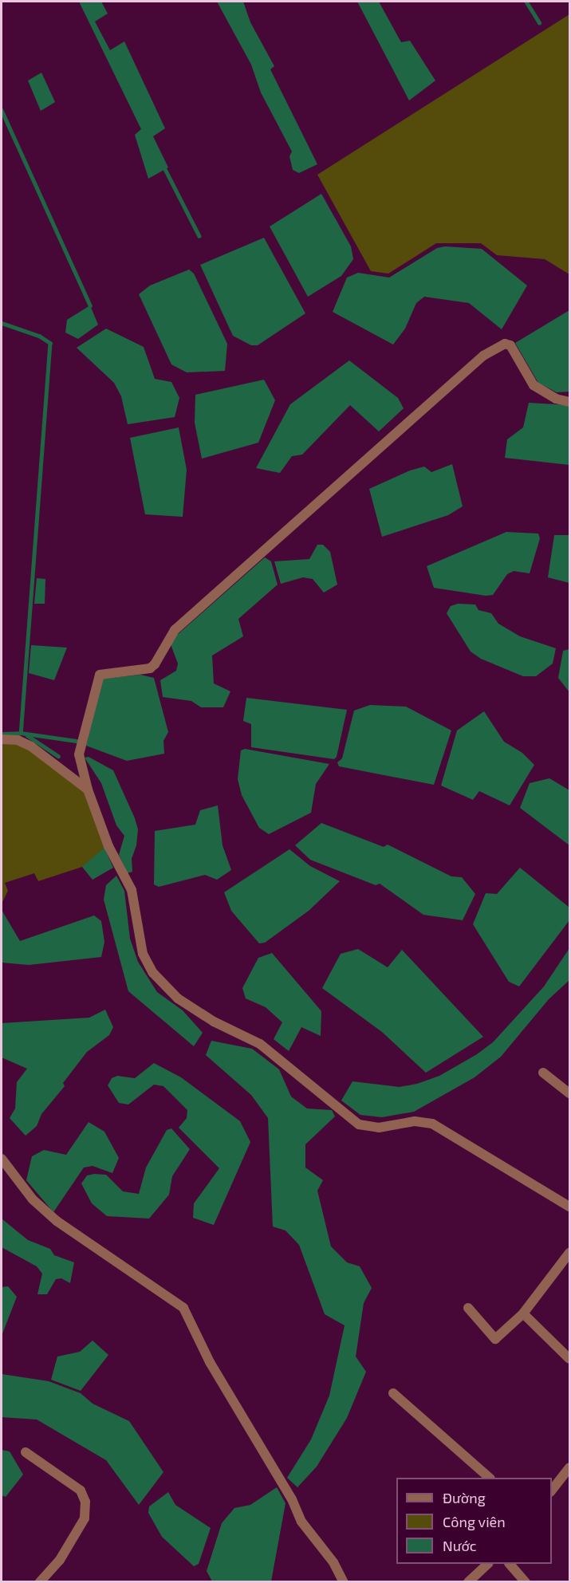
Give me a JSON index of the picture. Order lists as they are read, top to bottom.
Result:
{
  "legend": ["Đường", "Công viên", "Nước"]
}
